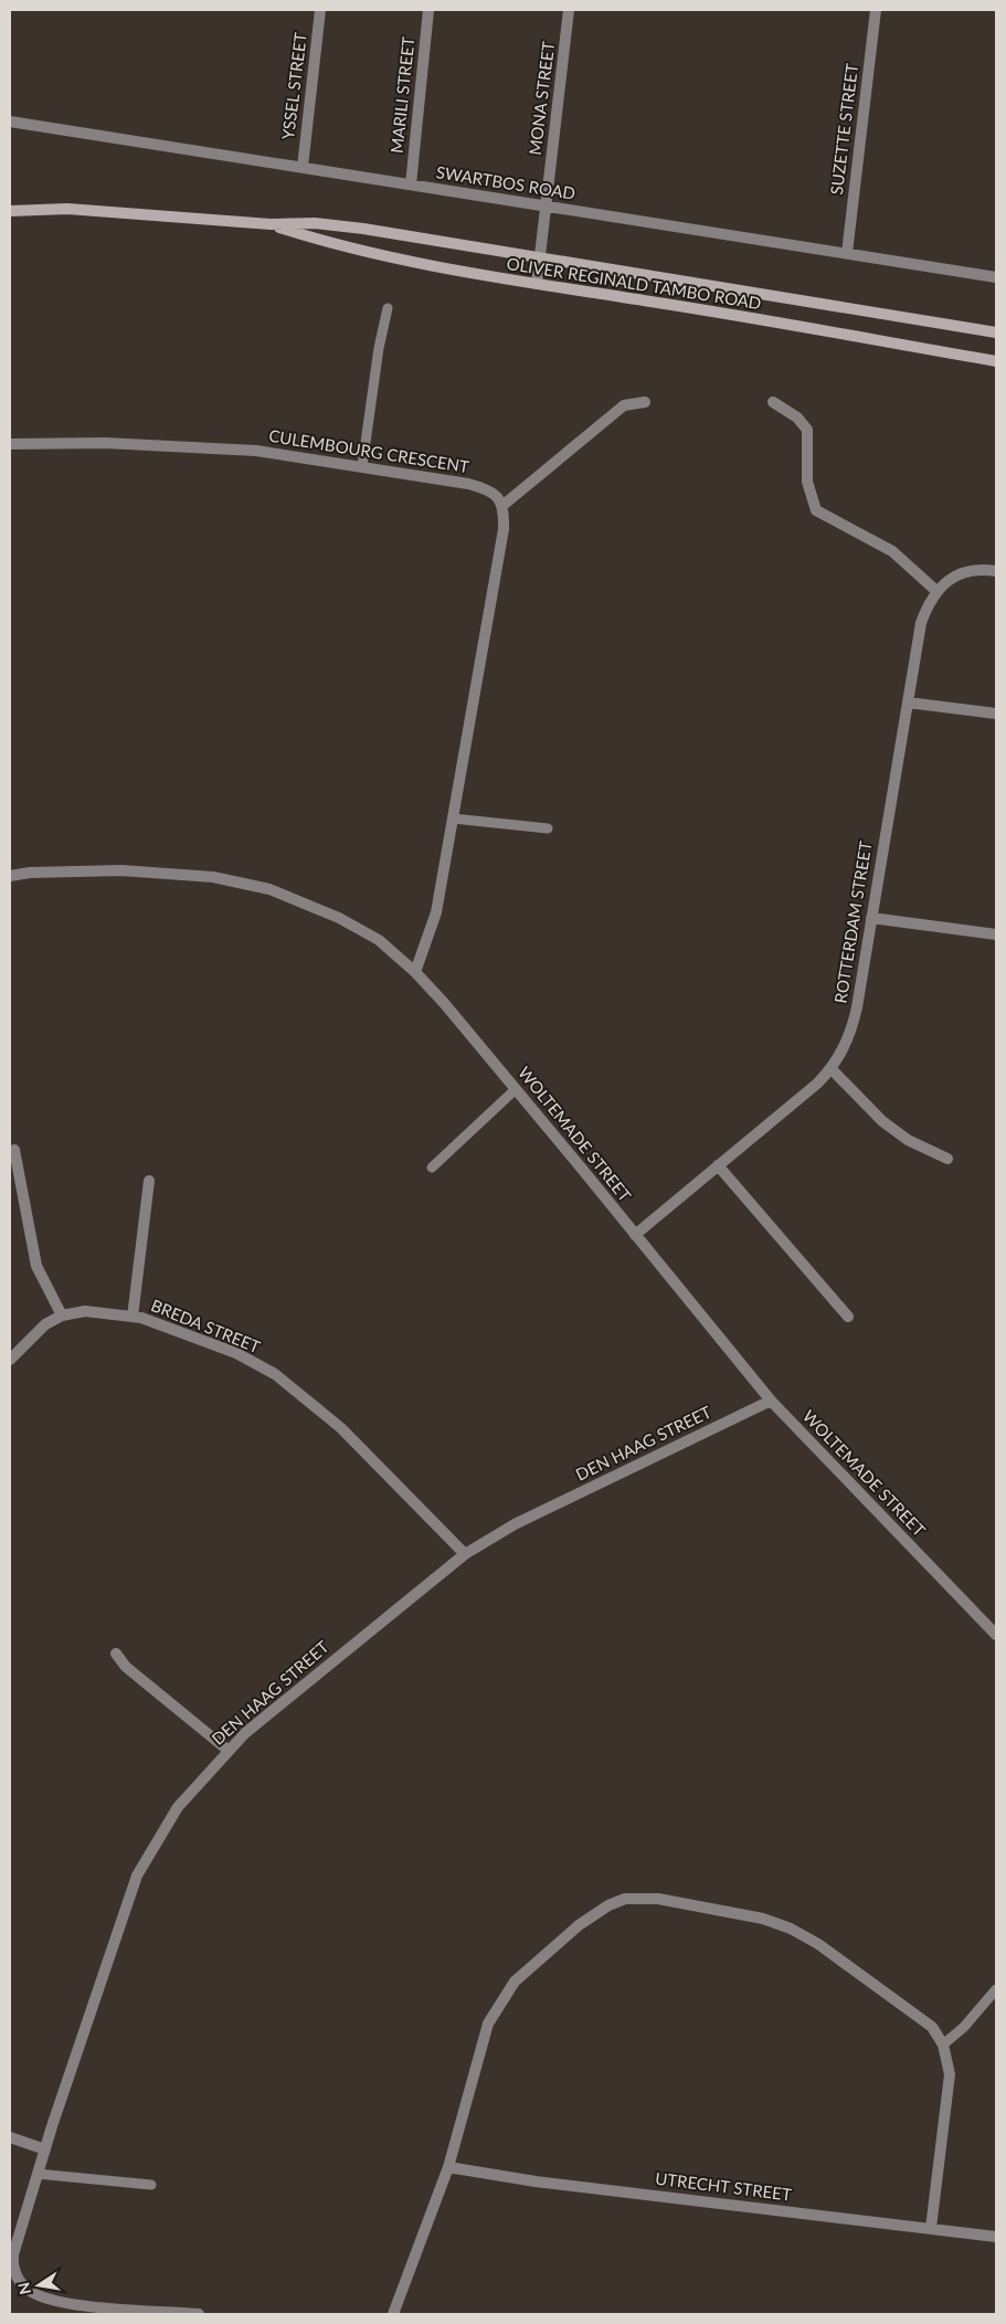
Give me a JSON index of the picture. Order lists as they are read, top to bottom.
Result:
{
  "streets": {
    "main road": ["OLIVER REGINALD TAMBO ROAD"],
    "street": [
      "YSSEL STREET",
      "MARILI STREET",
      "MONA STREET",
      "SUZETTE STREET",
      "SWARTBOS ROAD",
      "CULEMBOURG CRESCENT",
      "ROTTERDAM STREET",
      "WOLTEMADE STREET",
      "BREDA STREET",
      "DEN HAAG STREET",
      "UTRECHT STREET"
    ]
  },
  "crossings": [
    ["YSSEL STREET", "SWARTBOS ROAD"],
    ["MARILI STREET", "SWARTBOS ROAD"],
    ["MONA STREET", "SWARTBOS ROAD"],
    ["MONA STREET", "OLIVER REGINALD TAMBO ROAD"],
    ["SUZETTE STREET", "SWARTBOS ROAD"],
    ["ROTTERDAM STREET", "WOLTEMADE STREET"],
    ["WOLTEMADE STREET", "DEN HAAG STREET"],
    ["BREDA STREET", "DEN HAAG STREET"]
  ],
  "north": "left"
}
